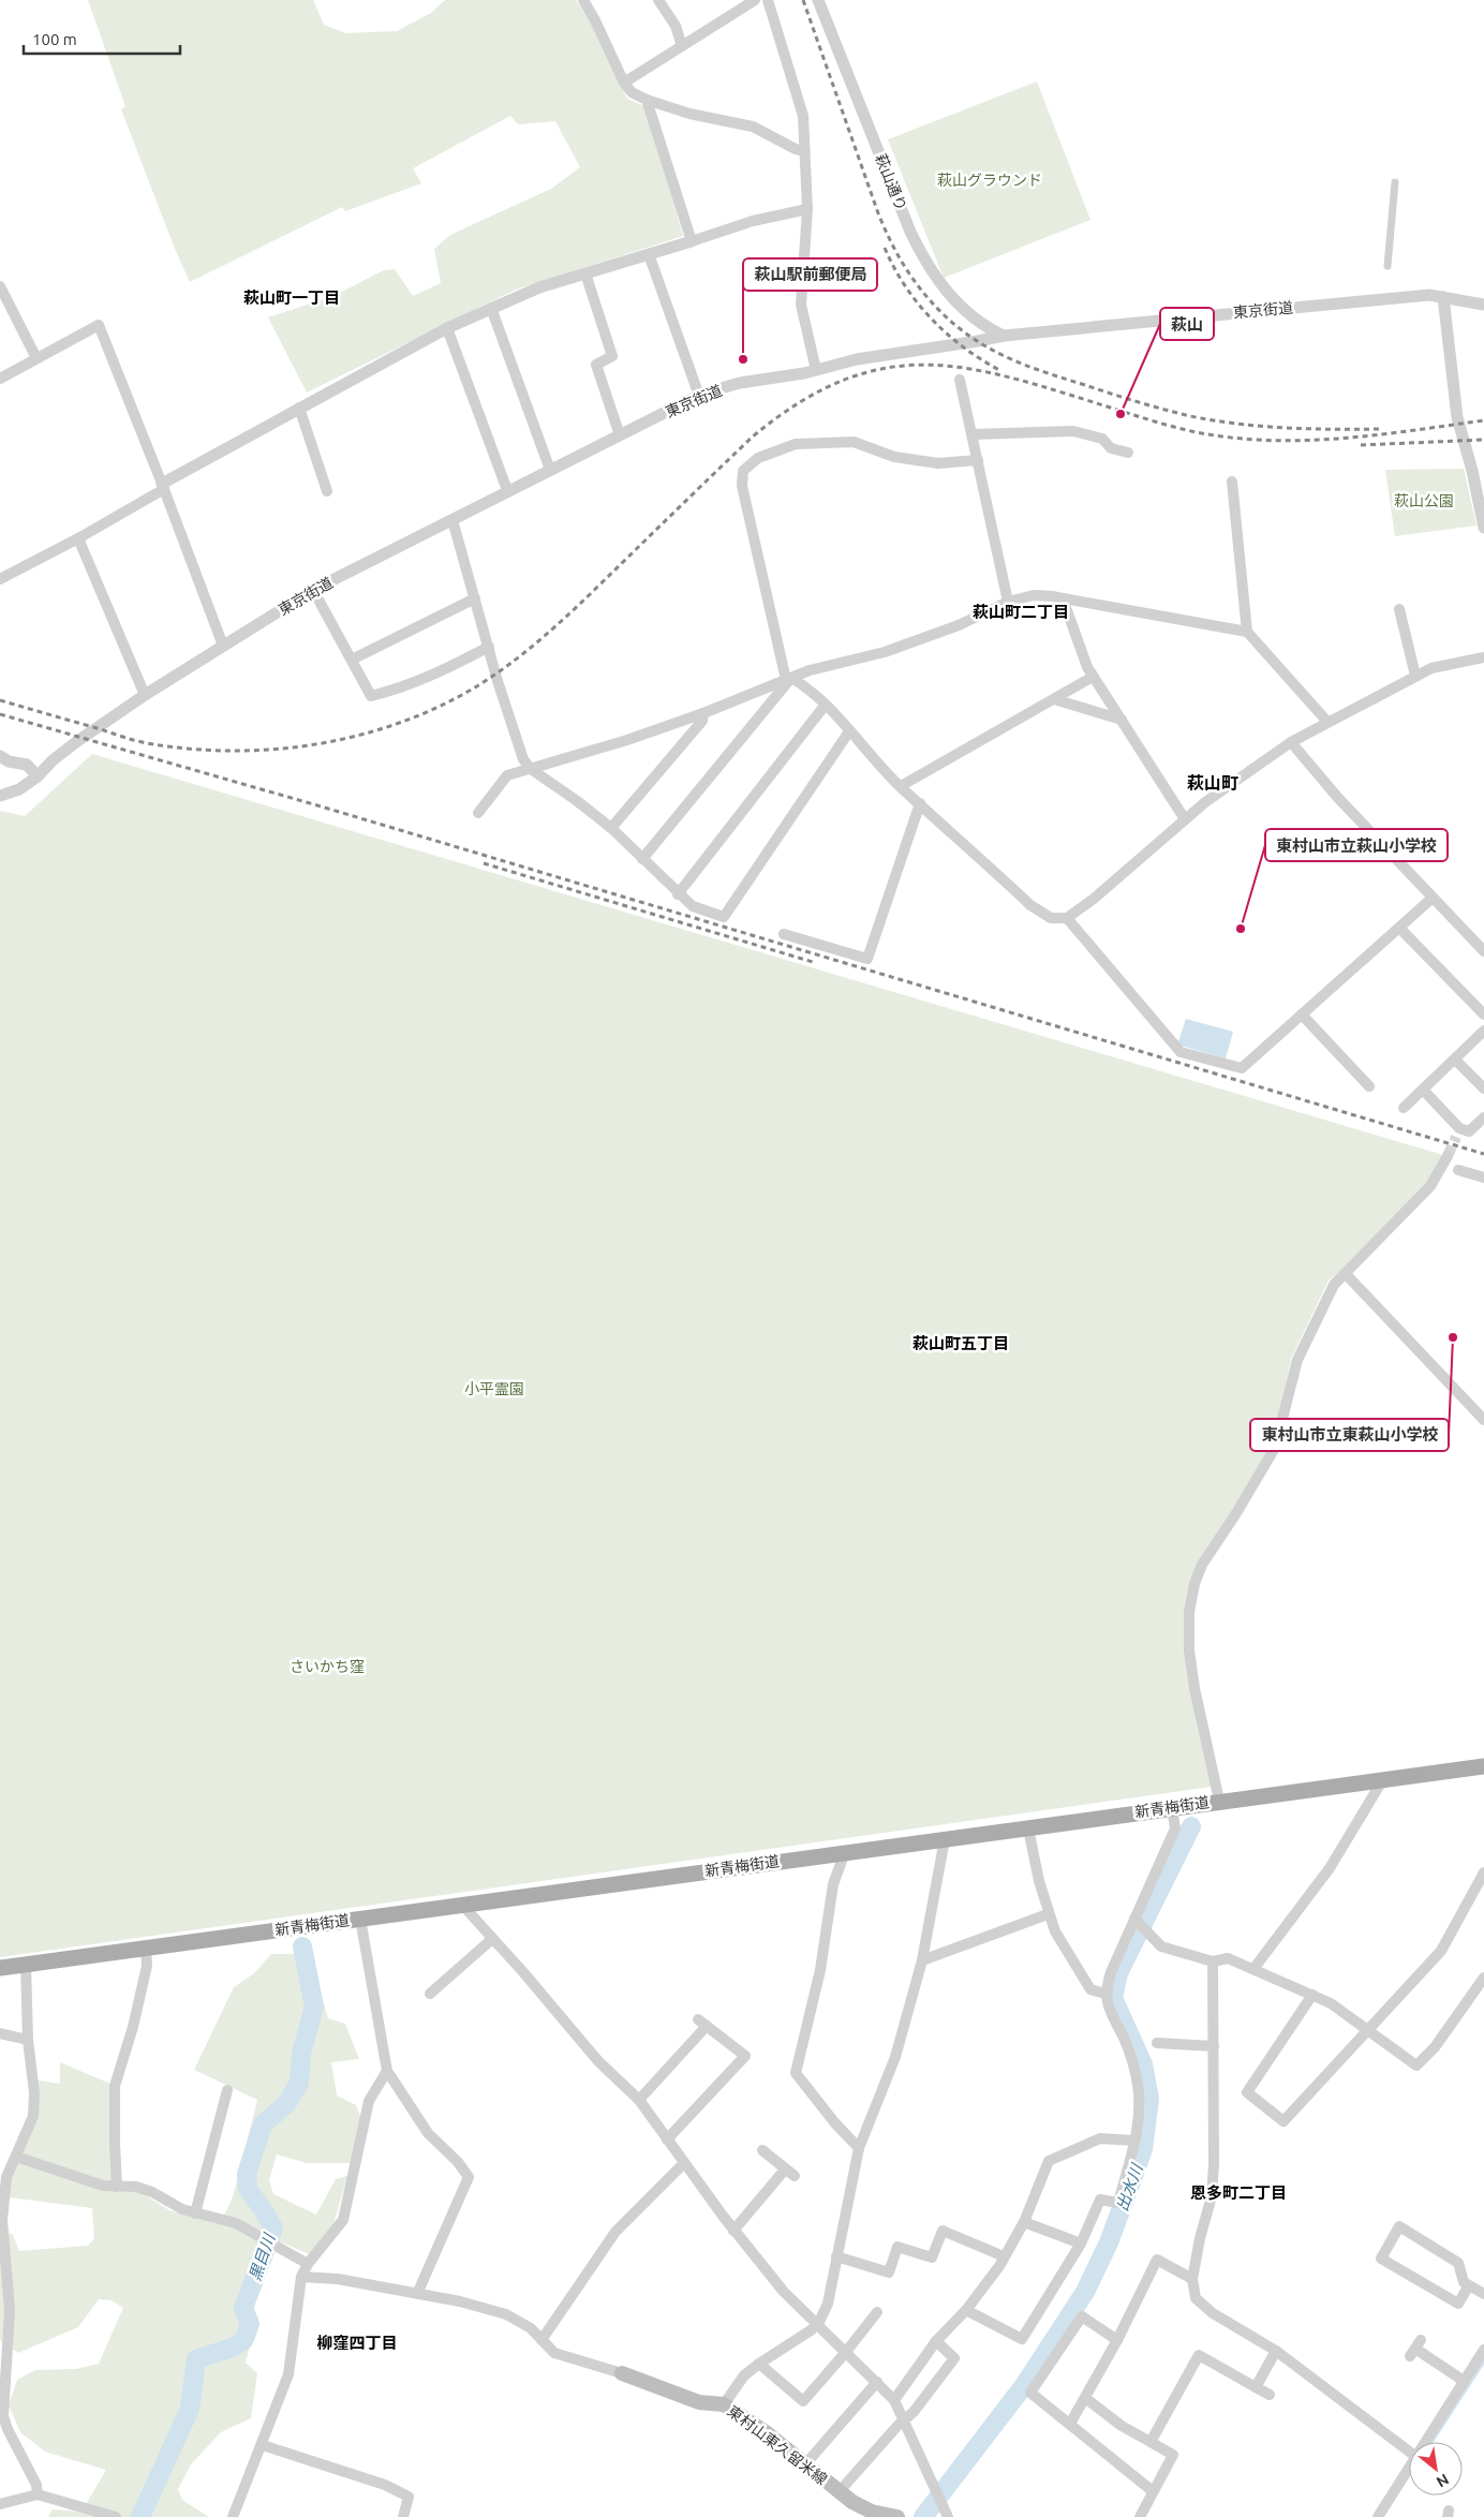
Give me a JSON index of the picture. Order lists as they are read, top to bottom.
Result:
{
  "streets": {
    "main road": ["新青梅街道", "東村山東久留米線"],
    "street": ["萩山通り", "東京街道"]
  },
  "crossings": [
    ["萩山通り", "東京街道"]
  ],
  "districts": [
    "萩山町一丁目",
    "萩山町二丁目",
    "萩山町",
    "萩山町五丁目",
    "恩多町二丁目",
    "柳窪四丁目"
  ],
  "water": ["出水川", "黒目川"],
  "parks": [
    "萩山グラウンド",
    "萩山公園",
    "小平霊園",
    "さいかち窪"
  ],
  "places": [
    "萩山駅前郵便局",
    "萩山",
    "東村山市立萩山小学校",
    "東村山市立東萩山小学校"
  ],
  "scale_bar": "100 m",
  "north": "bottom right"
}
